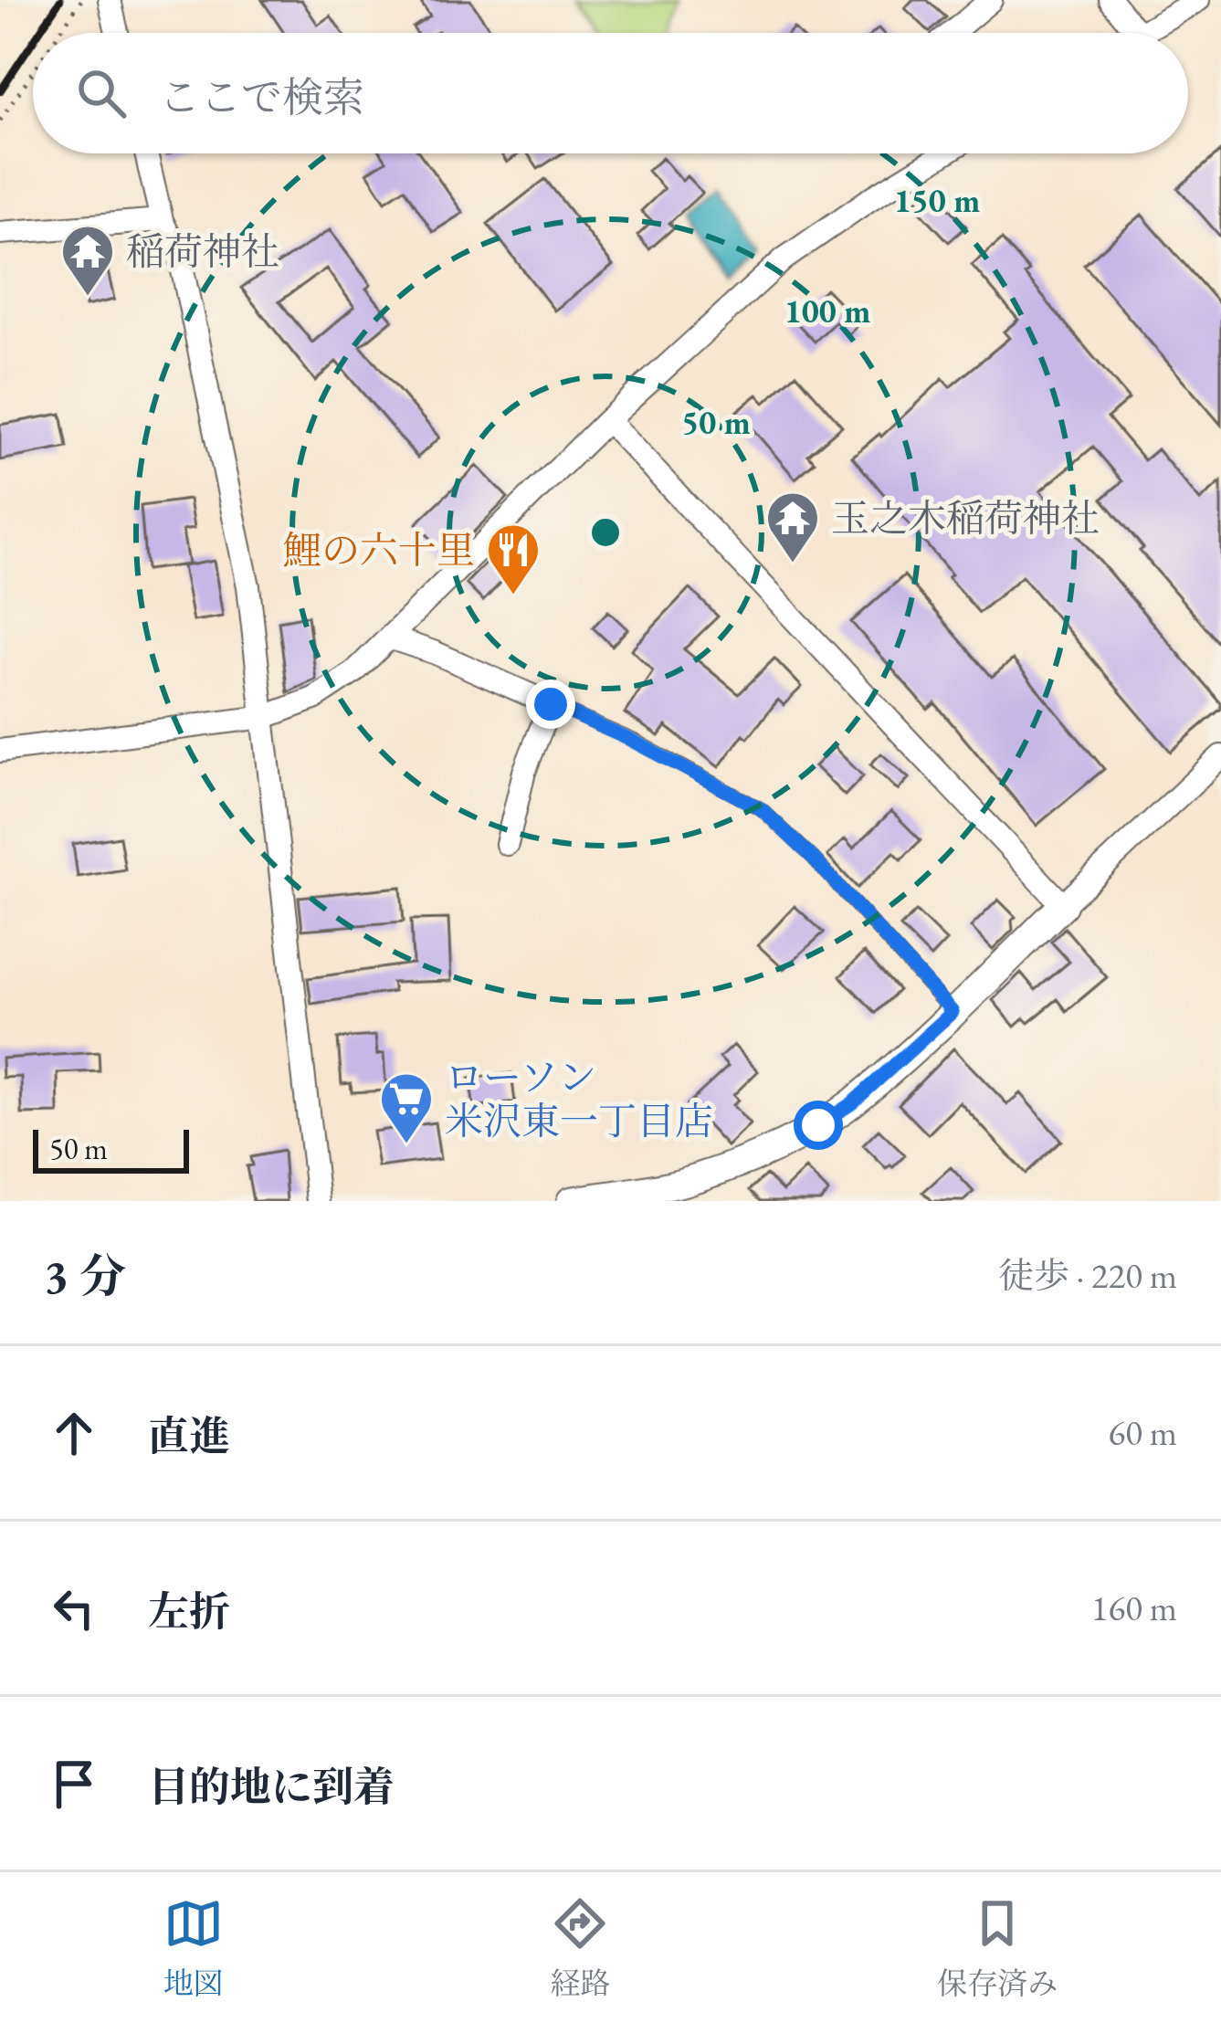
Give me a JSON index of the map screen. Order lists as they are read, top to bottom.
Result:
{
  "places": {
    "temple": ["稲荷神社", "玉之木稲荷神社"],
    "restaurant": ["鯉の六十里"],
    "supermarket": ["ローソン 米沢東一丁目店"]
  },
  "scale_bar": "50 m",
  "page": {
    "search": "ここで検索",
    "scale": "50 m",
    "heading": ["3 分", "徒歩 · 220 m"],
    "list": [
      ["直進", "60 m"],
      ["左折", "160 m"],
      "目的地に到着"
    ],
    "nav": ["地図", "経路", "保存済み"]
  },
  "rings": ["150 m", "100 m", "50 m"]
}
